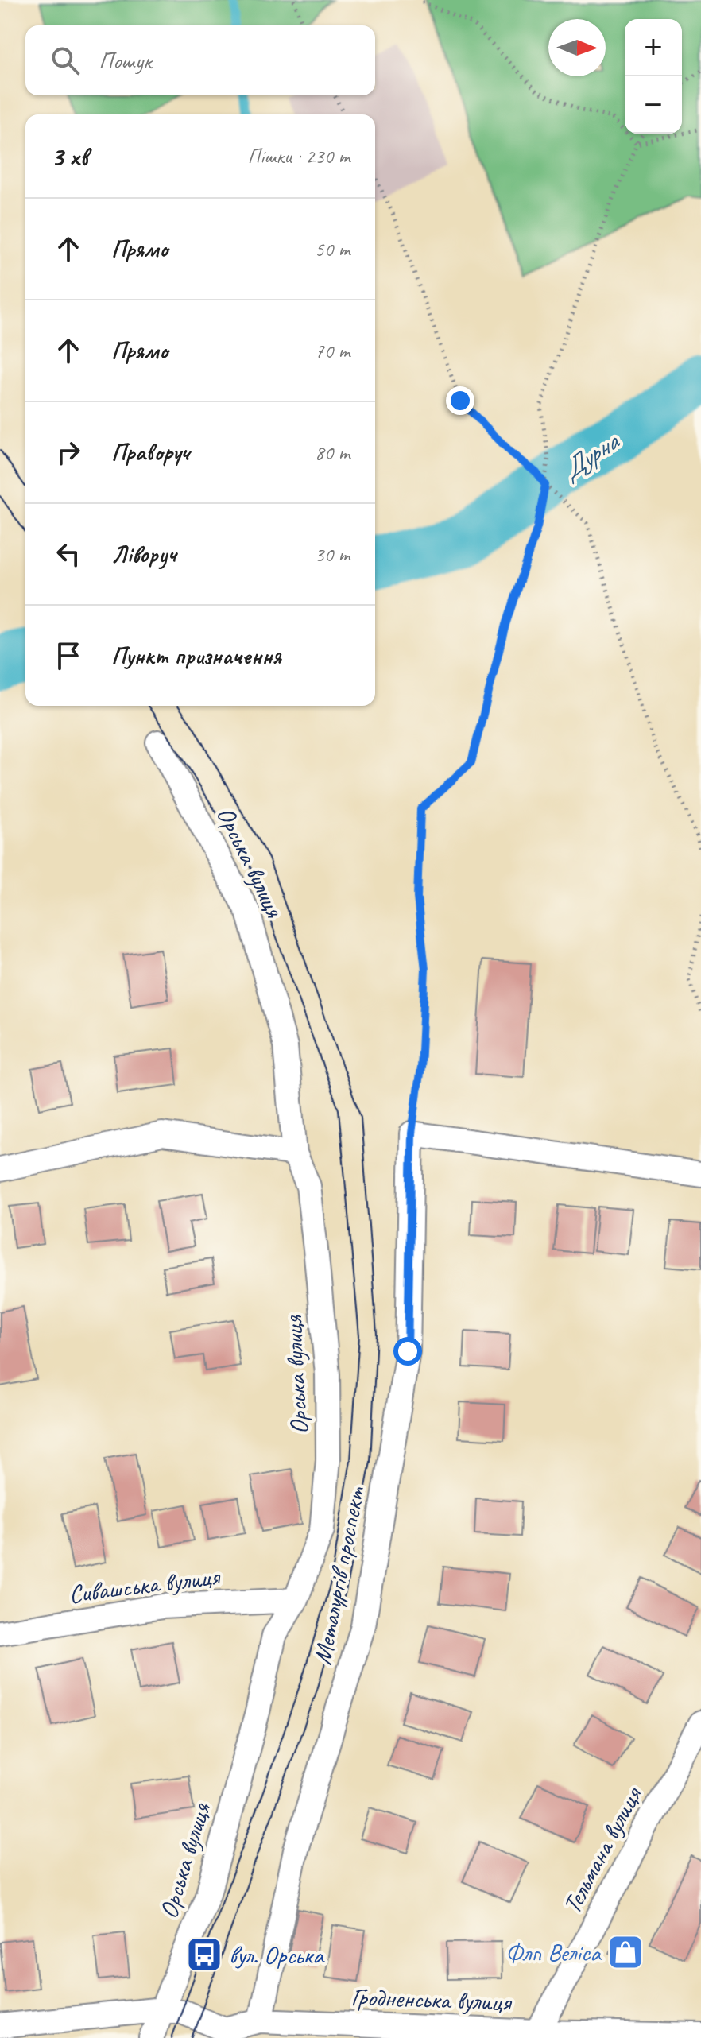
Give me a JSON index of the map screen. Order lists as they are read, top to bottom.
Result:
{
  "streets": {
    "street": [
      "Орська вулиця",
      "Металургів проспект",
      "Сивашська вулиця",
      "Тельмана вулиця",
      "Гродненська вулиця"
    ]
  },
  "crossings": [
    ["Орська вулиця", "Сивашська вулиця"],
    ["Орська вулиця", "Гродненська вулиця"],
    ["Металургів проспект", "Гродненська вулиця"],
    ["Тельмана вулиця", "Гродненська вулиця"]
  ],
  "water": ["Дурна"],
  "places": {
    "shop": ["Флп Веліса"],
    "bus stop": ["вул. Орська"]
  },
  "north": "right",
  "page": {
    "map_buttons": ["+", "−"],
    "search": "Пошук",
    "heading": ["3 хв", "Пішки · 230 m"],
    "list": [
      ["Прямо", "50 m"],
      ["Прямо", "70 m"],
      ["Праворуч", "80 m"],
      ["Ліворуч", "30 m"],
      "Пункт призначення"
    ]
  }
}
